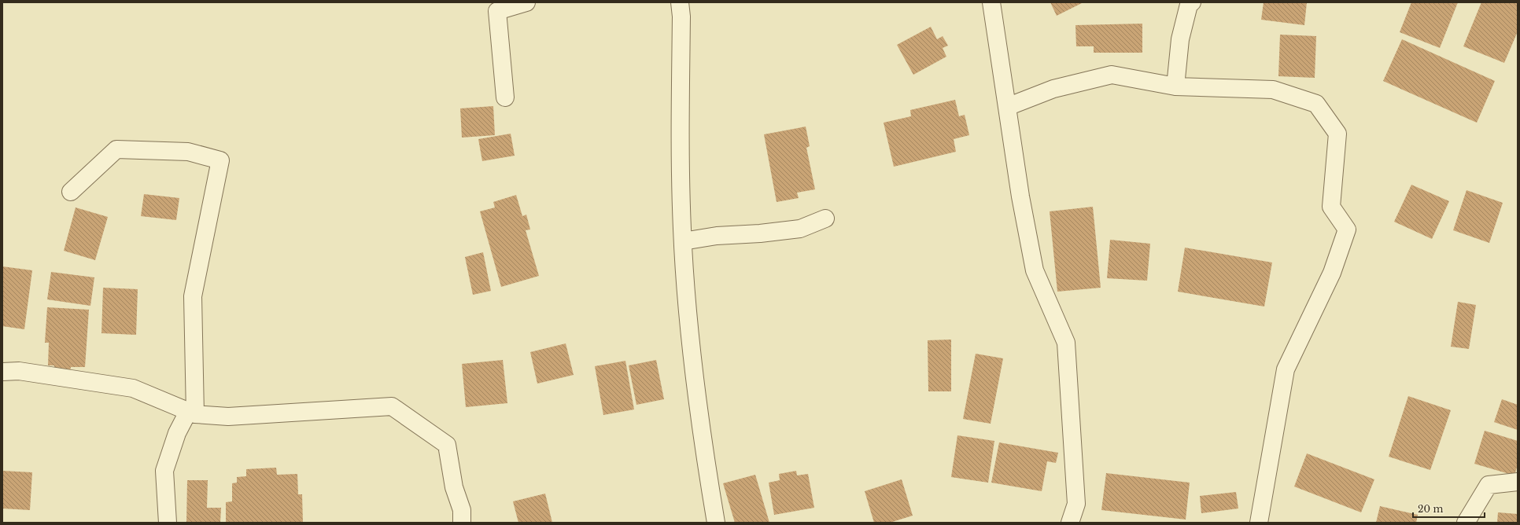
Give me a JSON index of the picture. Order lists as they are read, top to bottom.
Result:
{
  "scale_bar": "20 m"
}
